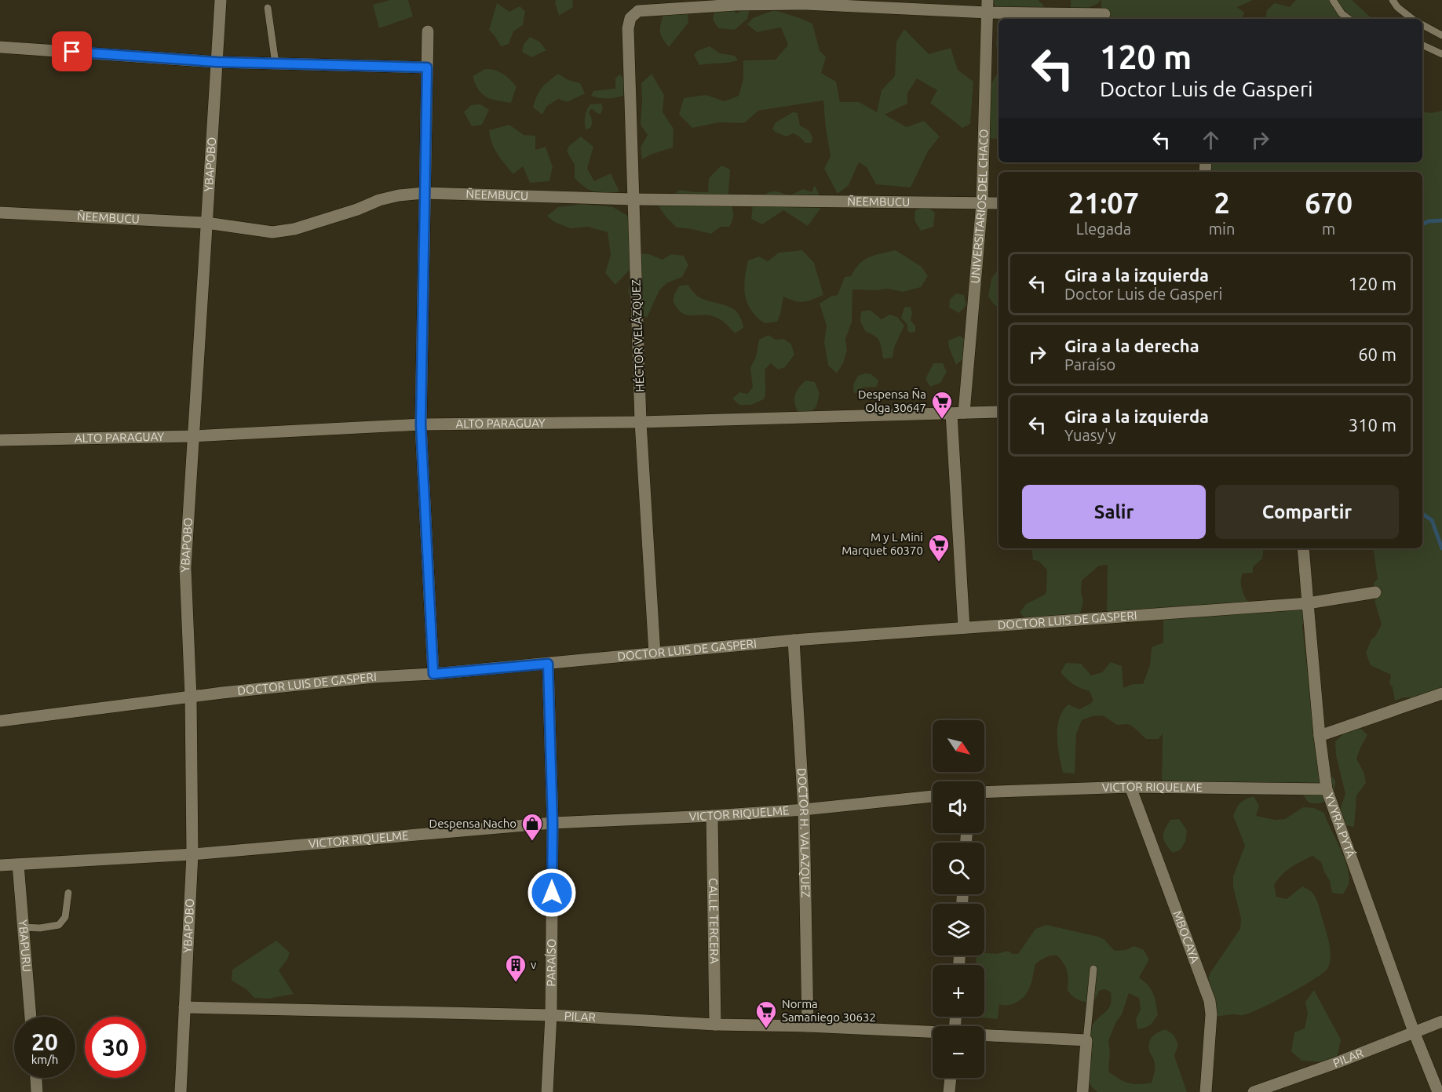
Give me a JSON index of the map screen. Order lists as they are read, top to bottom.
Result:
{
  "streets": {
    "street": [
      "YBAPOBO",
      "ÑEEMBUCU",
      "UNIVERSITARIOS DEL CHACO",
      "HÉCTOR VELÁZQUEZ",
      "ALTO PARAGUAY",
      "DOCTOR LUIS DE GASPERI",
      "VICTOR RIQUELME",
      "YVYRA PYTÁ",
      "DOCTOR H. VALAZQUEZ",
      "CALLE TERCERA",
      "MBOCAYA",
      "YBAPURU",
      "PARAÍSO",
      "PILAR"
    ]
  },
  "crossings": [
    ["YBAPOBO", "ÑEEMBUCU"],
    ["YBAPOBO", "ALTO PARAGUAY"],
    ["YBAPOBO", "DOCTOR LUIS DE GASPERI"],
    ["YBAPOBO", "VICTOR RIQUELME"],
    ["YBAPOBO", "PILAR"],
    ["ÑEEMBUCU", "UNIVERSITARIOS DEL CHACO"],
    ["ÑEEMBUCU", "HÉCTOR VELÁZQUEZ"],
    ["UNIVERSITARIOS DEL CHACO", "HÉCTOR VELÁZQUEZ"],
    ["UNIVERSITARIOS DEL CHACO", "ALTO PARAGUAY"],
    ["UNIVERSITARIOS DEL CHACO", "DOCTOR LUIS DE GASPERI"],
    ["HÉCTOR VELÁZQUEZ", "ALTO PARAGUAY"],
    ["HÉCTOR VELÁZQUEZ", "DOCTOR LUIS DE GASPERI"],
    ["DOCTOR LUIS DE GASPERI", "YVYRA PYTÁ"],
    ["DOCTOR LUIS DE GASPERI", "DOCTOR H. VALAZQUEZ"],
    ["DOCTOR LUIS DE GASPERI", "PARAÍSO"],
    ["VICTOR RIQUELME", "YVYRA PYTÁ"],
    ["VICTOR RIQUELME", "DOCTOR H. VALAZQUEZ"],
    ["VICTOR RIQUELME", "CALLE TERCERA"],
    ["VICTOR RIQUELME", "MBOCAYA"],
    ["VICTOR RIQUELME", "YBAPURU"],
    ["VICTOR RIQUELME", "PARAÍSO"],
    ["YVYRA PYTÁ", "PILAR"],
    ["DOCTOR H. VALAZQUEZ", "PILAR"],
    ["CALLE TERCERA", "PILAR"],
    ["PARAÍSO", "PILAR"]
  ],
  "places": {
    "supermarket": ["Despensa Ña Olga 30647", "M y L Mini Marquet 60370", "Norma Samaniego 30632"],
    "shop": ["Despensa Nacho"],
    "building": ["v"]
  },
  "north": "bottom right",
  "page": {
    "turn": ["120 m", "Doctor Luis de Gasperi"],
    "eta": [
      "21:07",
      "Llegada",
      "2",
      "min",
      "670",
      "m"
    ],
    "list": [
      {
        "name": "Gira a la izquierda",
        "note": "Doctor Luis de Gasperi",
        "value": "120 m"
      },
      {
        "name": "Gira a la derecha",
        "note": "Paraíso",
        "value": "60 m"
      },
      {
        "name": "Gira a la izquierda",
        "note": "Yuasy'y",
        "value": "310 m"
      }
    ],
    "buttons": ["Salir", "Compartir"],
    "map_buttons": ["+", "−"],
    "speed": "20 km/h",
    "limit": "30"
  }
}
